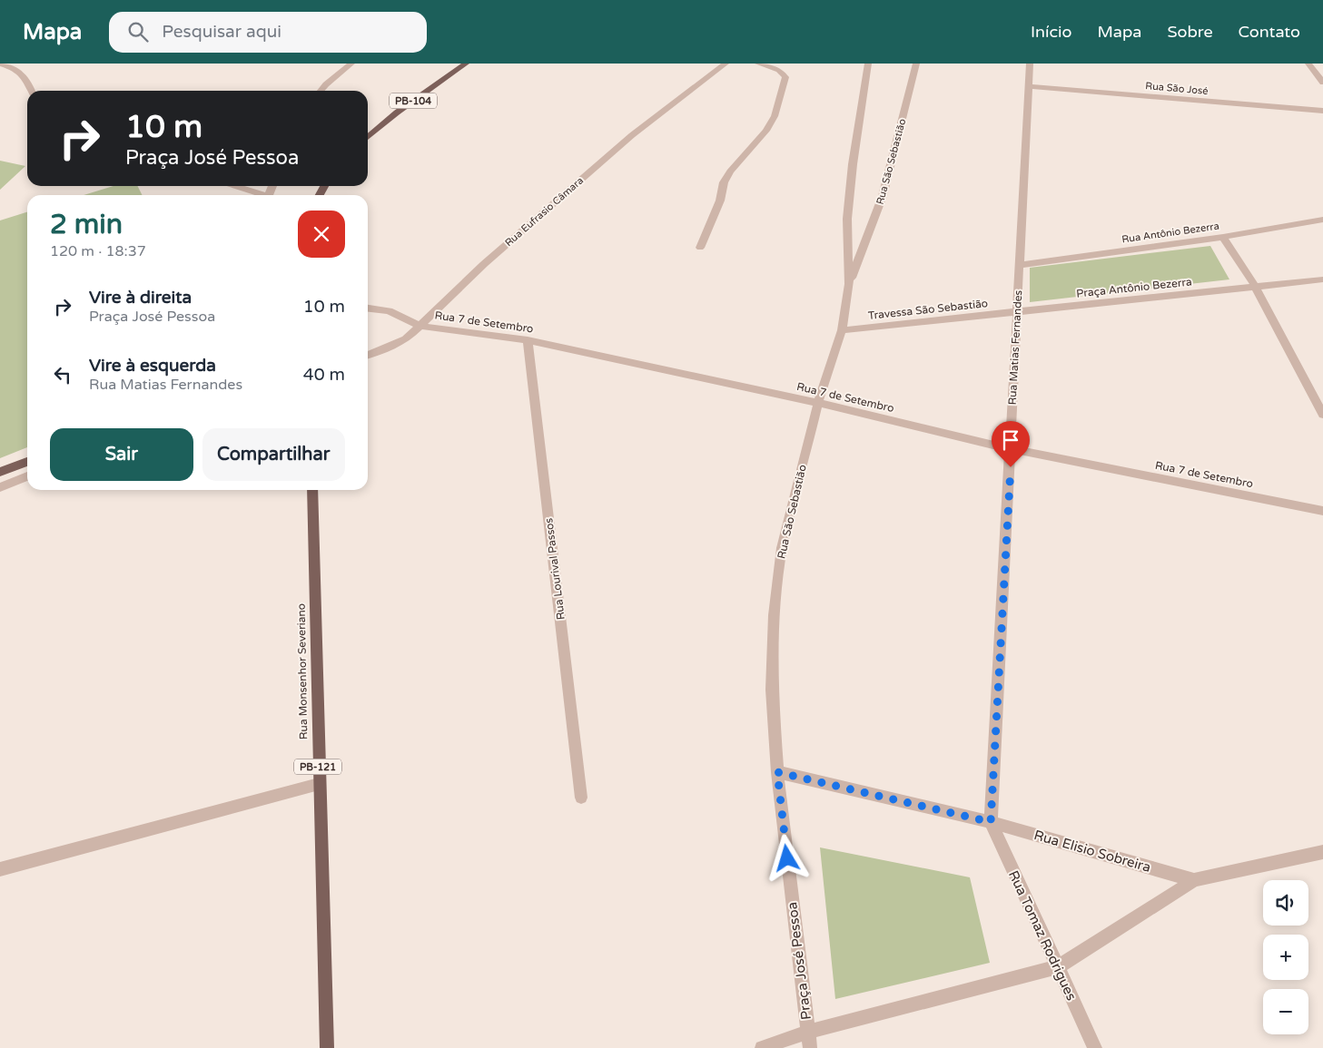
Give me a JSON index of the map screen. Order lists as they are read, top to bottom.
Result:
{
  "streets": {
    "main road": ["PB-104", "Rua Monsenhor Severiano", "PB-121"],
    "street": [
      "Rua São José",
      "Rua São Sebastião",
      "Rua Eufrasio Câmara",
      "Rua Antônio Bezerra",
      "Praça Antônio Bezerra",
      "Travessa São Sebastião",
      "Rua 7 de Setembro",
      "Rua Matias Fernandes",
      "Rua Lourival Passos",
      "Rua Elisio Sobreira",
      "Rua Tomaz Rodrigues",
      "Praça José Pessoa"
    ]
  },
  "crossings": [
    ["Rua São José", "Rua Matias Fernandes"],
    ["Rua São Sebastião", "Travessa São Sebastião"],
    ["Rua São Sebastião", "Rua 7 de Setembro"],
    ["Rua São Sebastião", "Praça José Pessoa"],
    ["Rua Eufrasio Câmara", "Rua 7 de Setembro"],
    ["Rua Antônio Bezerra", "Rua Matias Fernandes"],
    ["Praça Antônio Bezerra", "Travessa São Sebastião"],
    ["Praça Antônio Bezerra", "Rua Matias Fernandes"],
    ["Travessa São Sebastião", "Rua Matias Fernandes"],
    ["Rua 7 de Setembro", "Rua Matias Fernandes"],
    ["Rua 7 de Setembro", "Rua Lourival Passos"],
    ["Rua Matias Fernandes", "Rua Elisio Sobreira"],
    ["Rua Matias Fernandes", "Rua Tomaz Rodrigues"],
    ["Rua Elisio Sobreira", "Rua Tomaz Rodrigues"],
    ["Rua Elisio Sobreira", "Praça José Pessoa"],
    ["Rua Tomaz Rodrigues", "Praça José Pessoa"]
  ],
  "page": {
    "header": "Mapa",
    "search": "Pesquisar aqui",
    "nav": [
      "Início",
      "Mapa",
      "Sobre",
      "Contato"
    ],
    "turn": ["10 m", "Praça José Pessoa"],
    "heading": ["2 min", "120 m · 18:37"],
    "list": [
      {
        "name": "Vire à direita",
        "note": "Praça José Pessoa",
        "value": "10 m"
      },
      {
        "name": "Vire à esquerda",
        "note": "Rua Matias Fernandes",
        "value": "40 m"
      }
    ],
    "buttons": ["Sair", "Compartilhar"],
    "map_buttons": ["+", "−"]
  }
}
